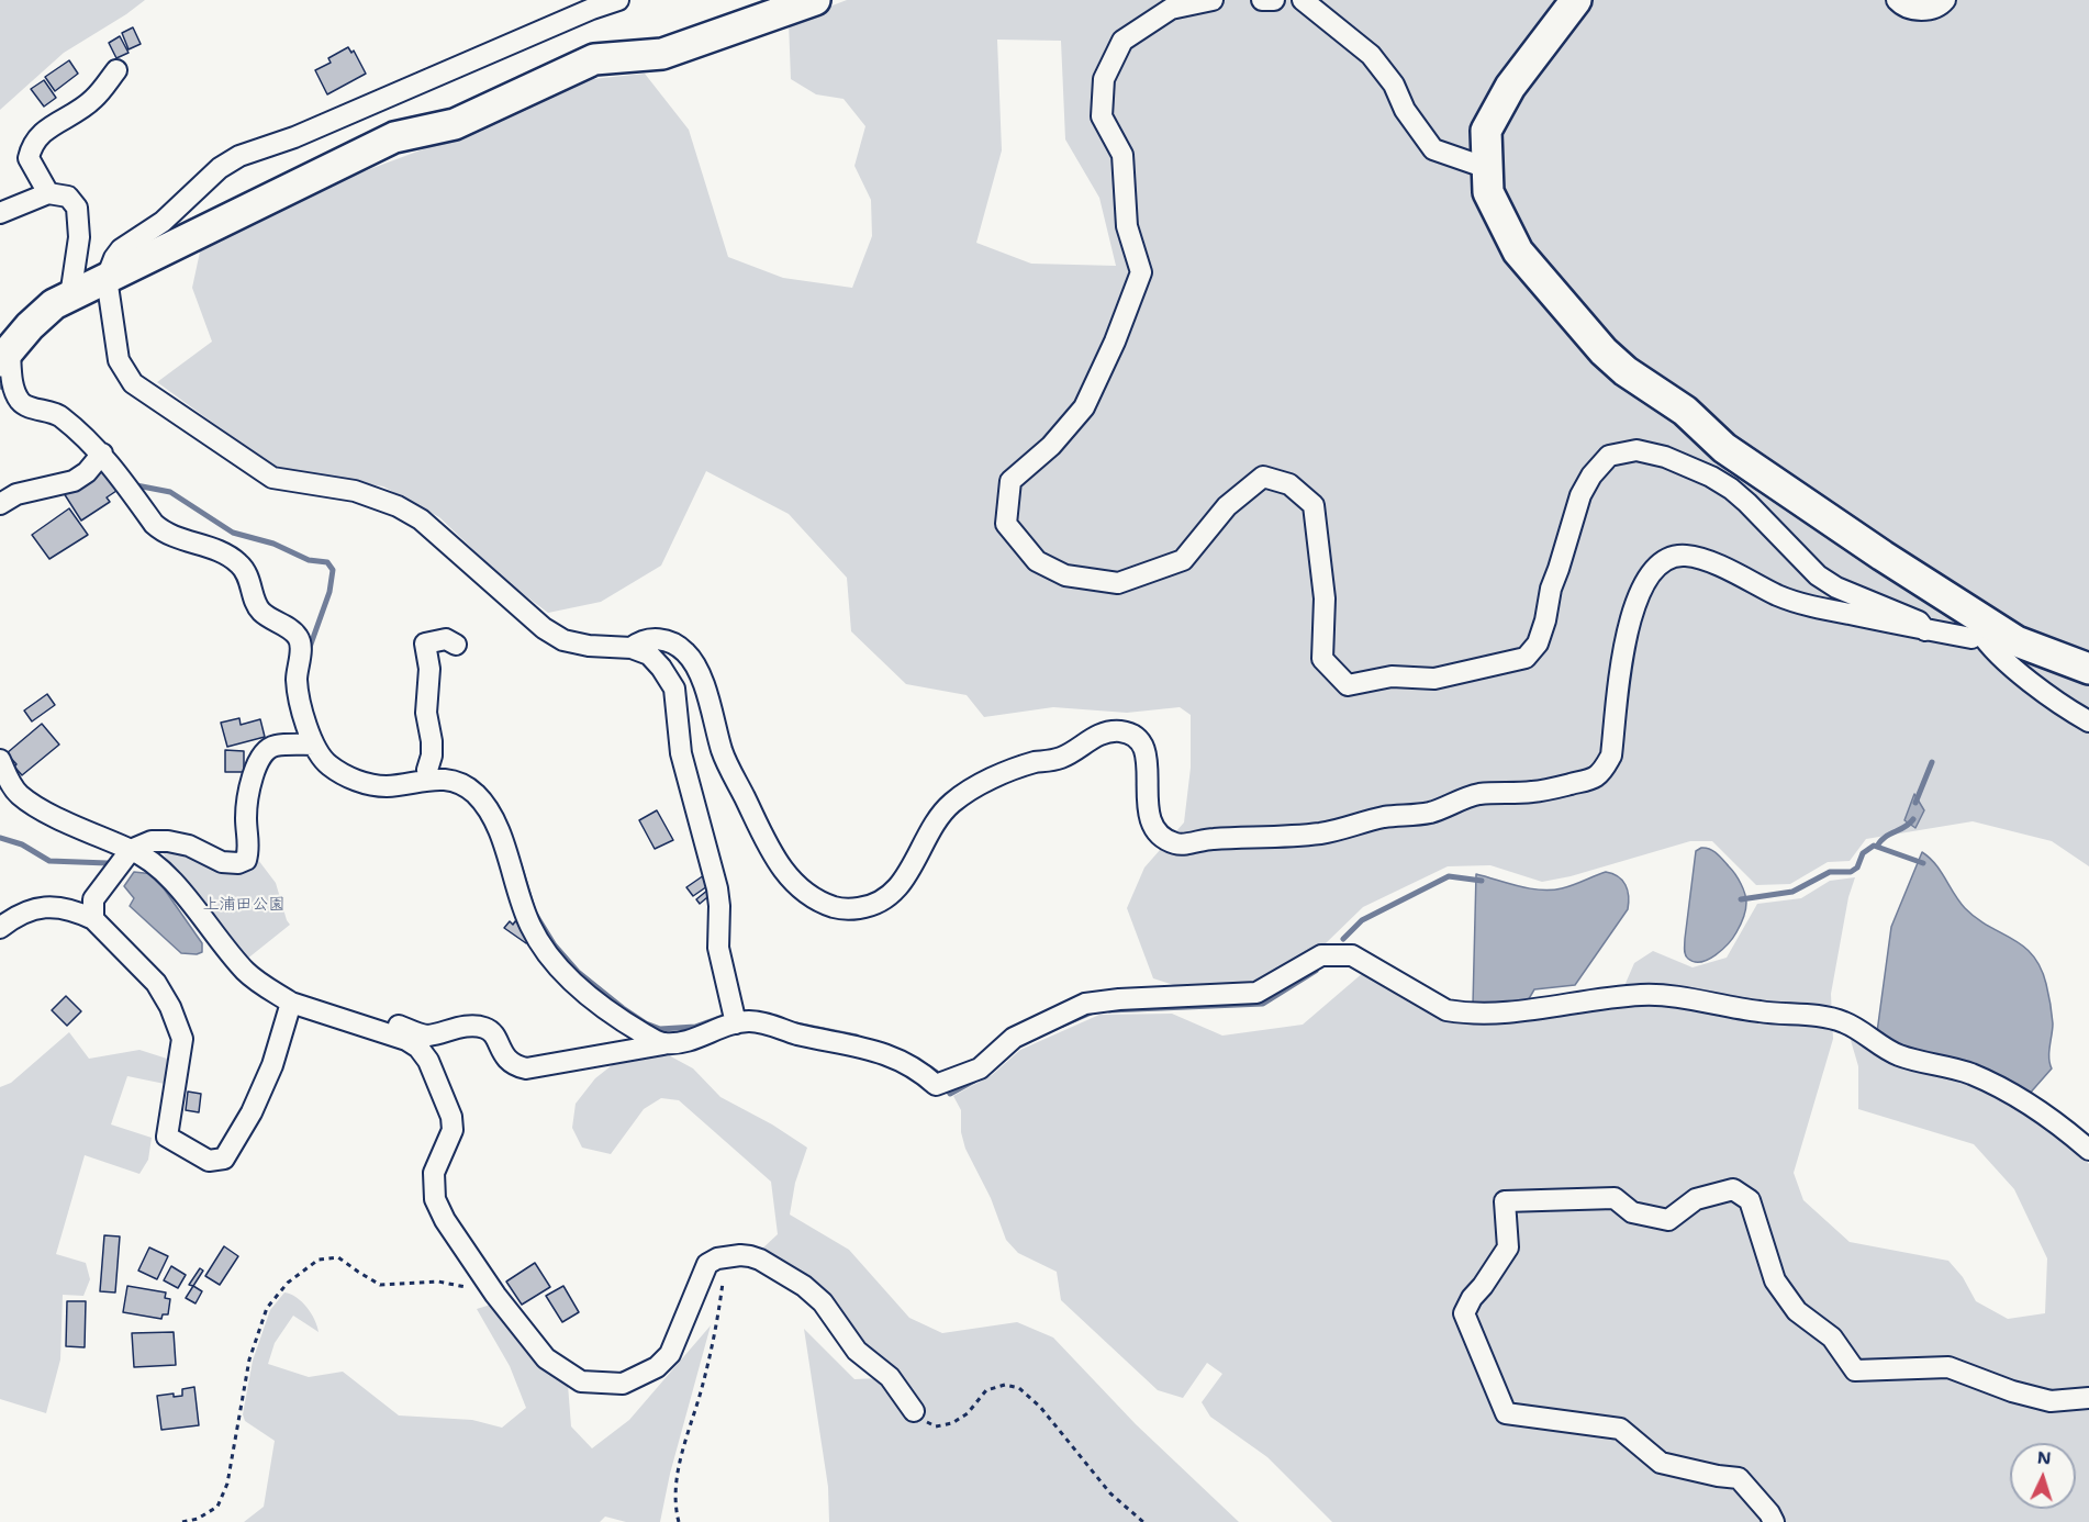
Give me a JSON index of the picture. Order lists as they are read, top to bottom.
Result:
{
  "parks": ["上浦田公園"],
  "north": "top"
}
